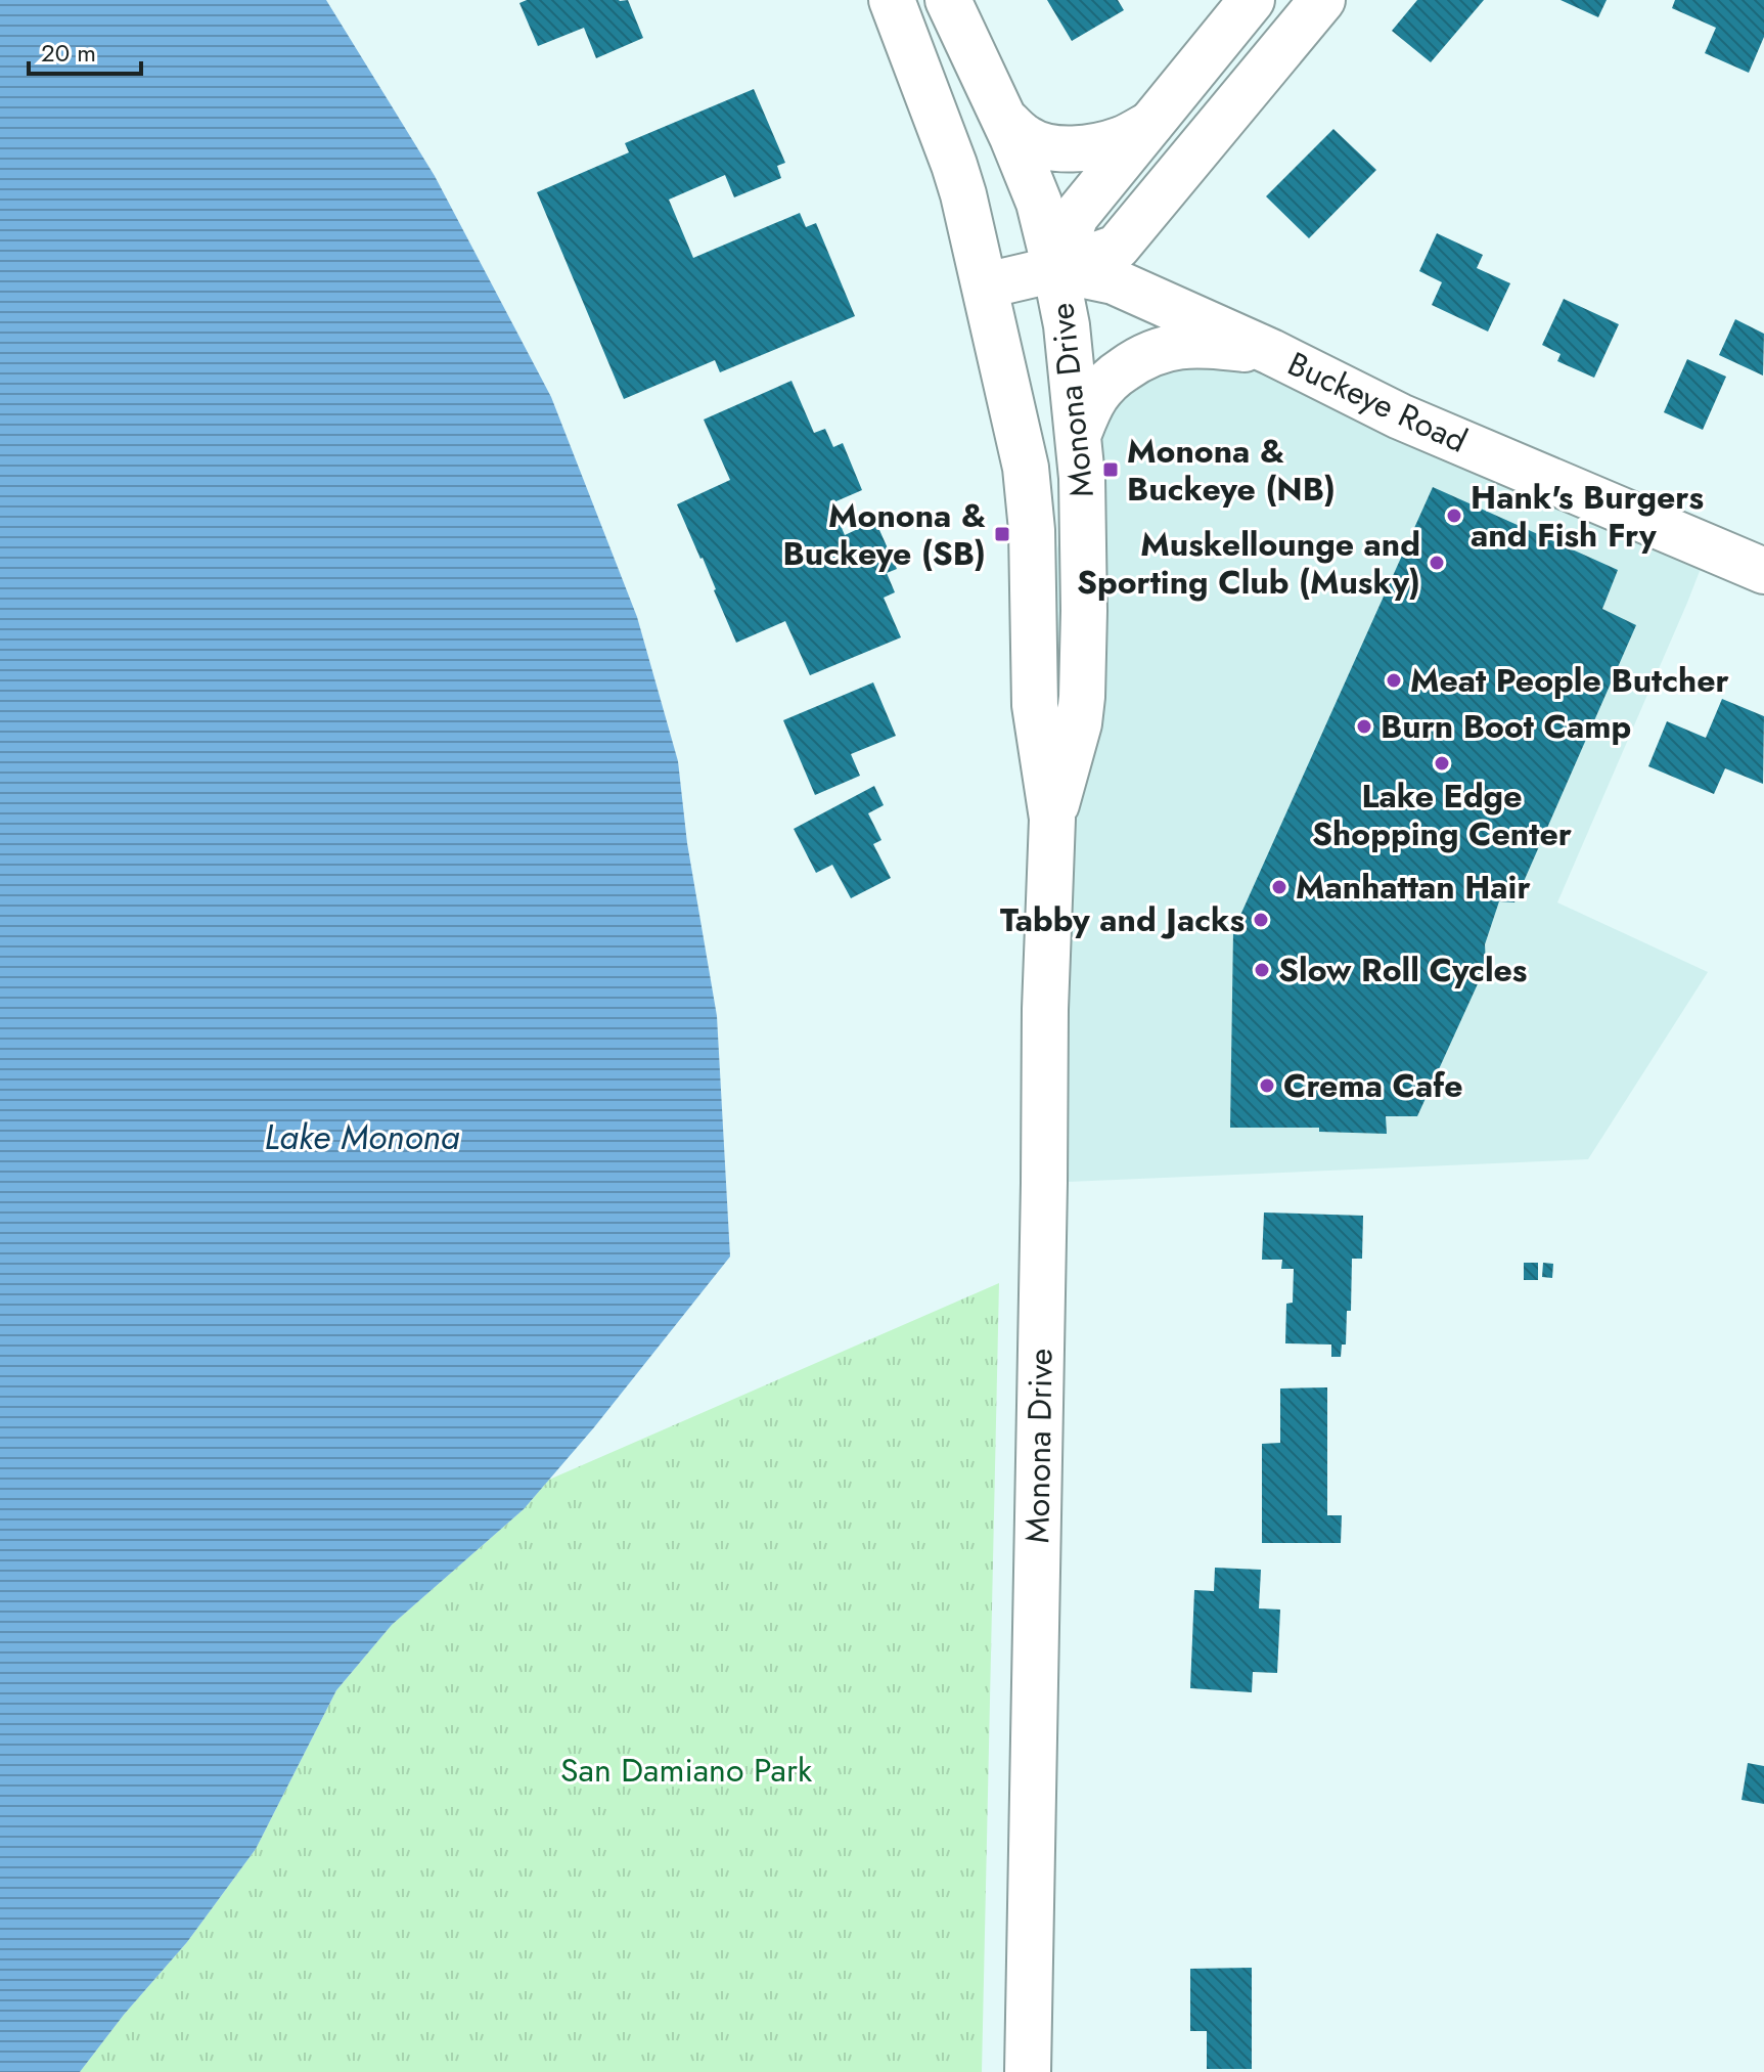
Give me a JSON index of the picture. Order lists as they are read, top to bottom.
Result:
{
  "streets": {
    "street": ["Monona Drive", "Buckeye Road"]
  },
  "crossings": [
    ["Monona Drive", "Buckeye Road"]
  ],
  "water": ["Lake Monona"],
  "parks": ["San Damiano Park"],
  "places": {
    "transit": ["Monona & Buckeye (NB)", "Monona & Buckeye (SB)"],
    "other": [
      "Hank's Burgers and Fish Fry",
      "Muskellounge and Sporting Club (Musky)",
      "Meat People Butcher",
      "Burn Boot Camp",
      "Lake Edge Shopping Center",
      "Manhattan Hair",
      "Tabby and Jacks",
      "Slow Roll Cycles",
      "Crema Cafe"
    ]
  },
  "scale_bar": "20 m"
}
